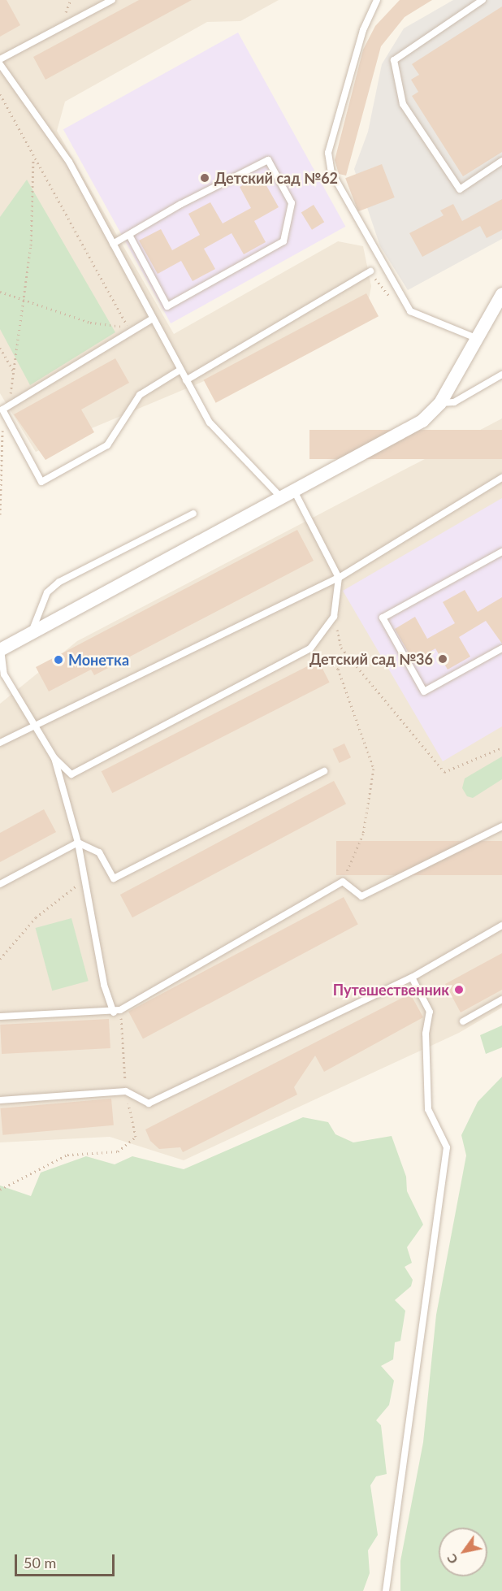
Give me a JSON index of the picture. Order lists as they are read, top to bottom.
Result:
{
  "places": [
    "Детский сад №62",
    "Детский сад №36",
    "Монетка",
    "Путешественник"
  ],
  "scale_bar": "50 m",
  "north": "bottom left"
}
